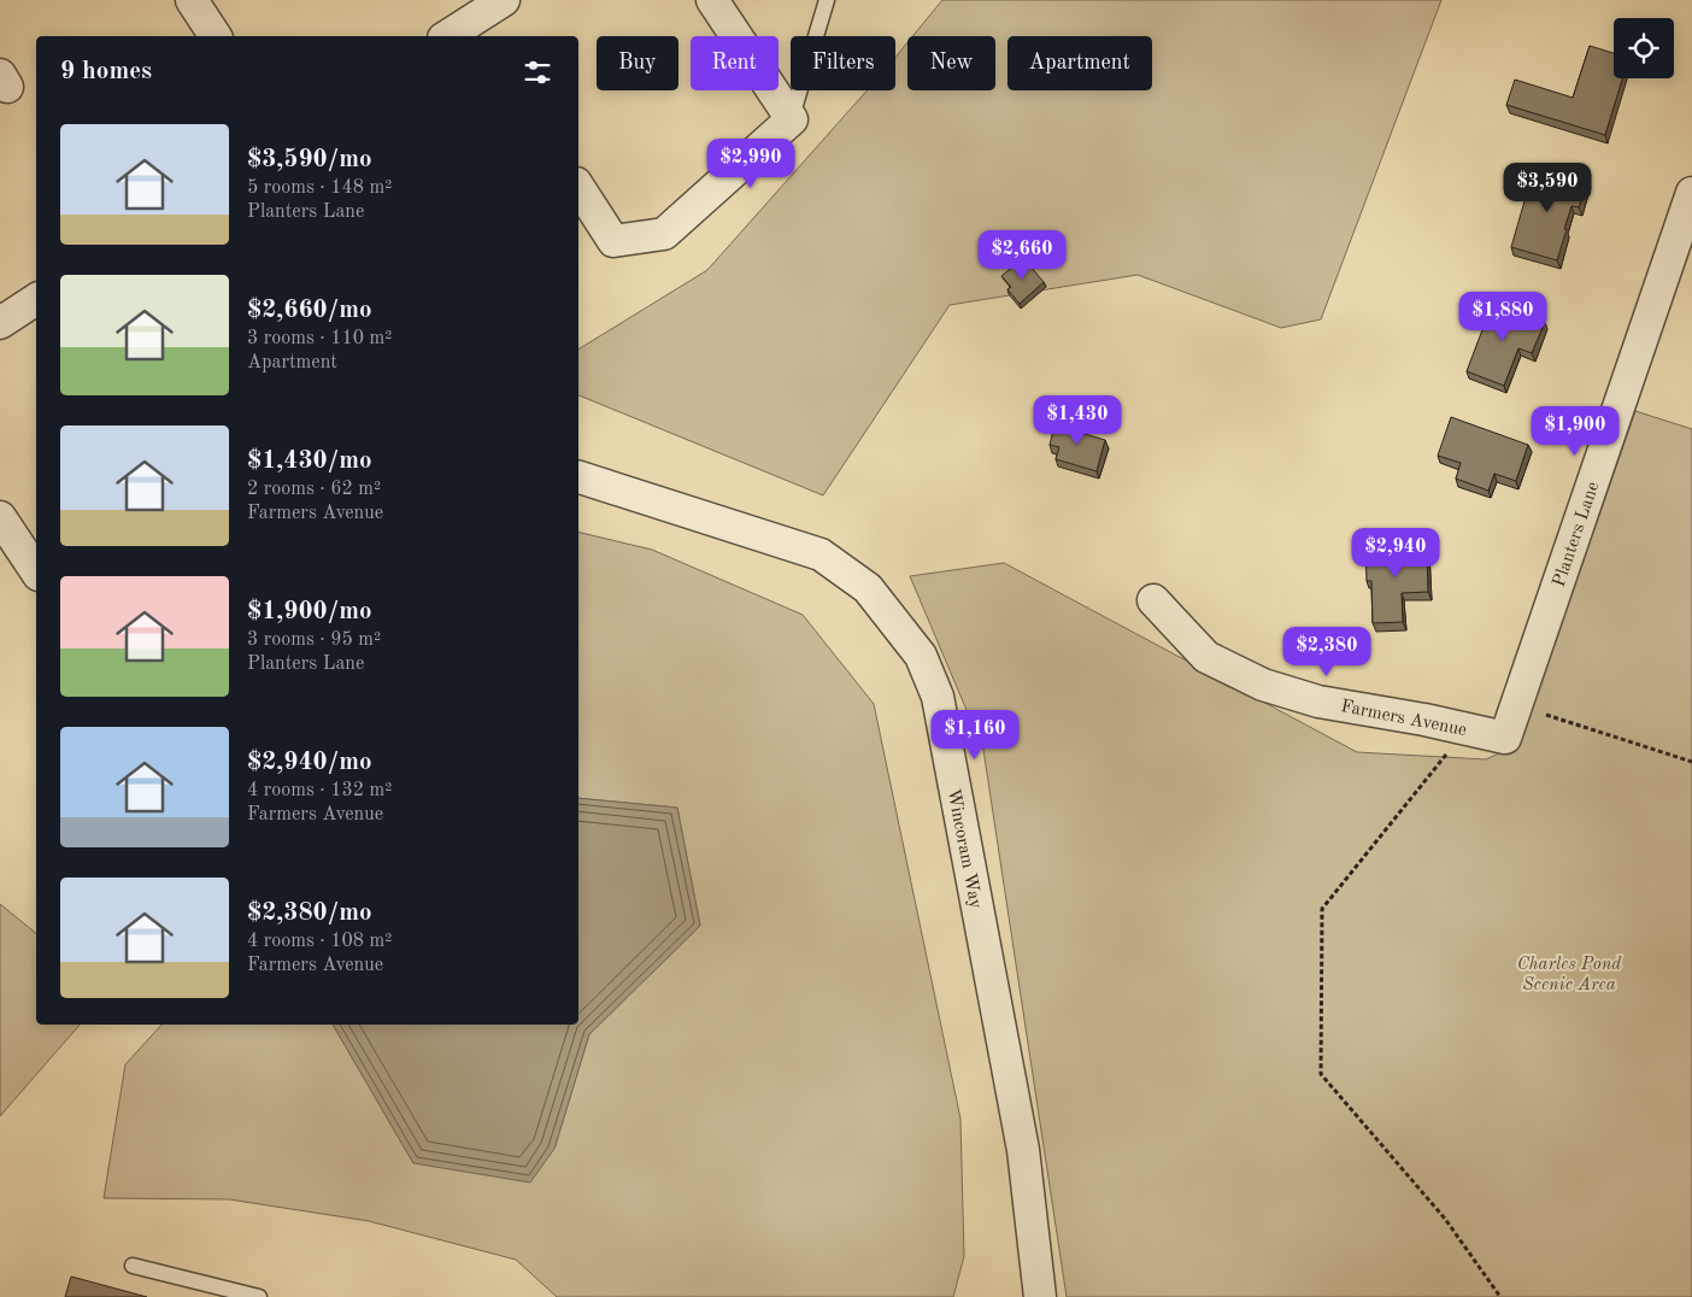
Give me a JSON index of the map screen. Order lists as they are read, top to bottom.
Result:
{
  "streets": {
    "street": ["Planters Lane", "Farmers Avenue", "Wincoram Way"]
  },
  "crossings": [
    ["Planters Lane", "Farmers Avenue"]
  ],
  "parks": ["Charles Pond Scenic Area"],
  "page": {
    "chip": [
      "Buy",
      "Rent",
      "Filters",
      "New",
      "Apartment"
    ],
    "heading": "9 homes",
    "list": [
      {
        "name": "$3,590/mo",
        "note": "5 rooms · 148 m² · Planters Lane"
      },
      {
        "name": "$2,660/mo",
        "note": "3 rooms · 110 m² · Apartment"
      },
      {
        "name": "$1,430/mo",
        "note": "2 rooms · 62 m² · Farmers Avenue"
      },
      {
        "name": "$1,900/mo",
        "note": "3 rooms · 95 m² · Planters Lane"
      },
      {
        "name": "$2,940/mo",
        "note": "4 rooms · 132 m² · Farmers Avenue"
      },
      {
        "name": "$2,380/mo",
        "note": "4 rooms · 108 m² · Farmers Avenue"
      }
    ],
    "price": [
      "$2,990",
      "$3,590",
      "$2,660",
      "$1,880",
      "$1,430",
      "$1,900",
      "$2,940",
      "$2,380",
      "$1,160"
    ]
  }
}
